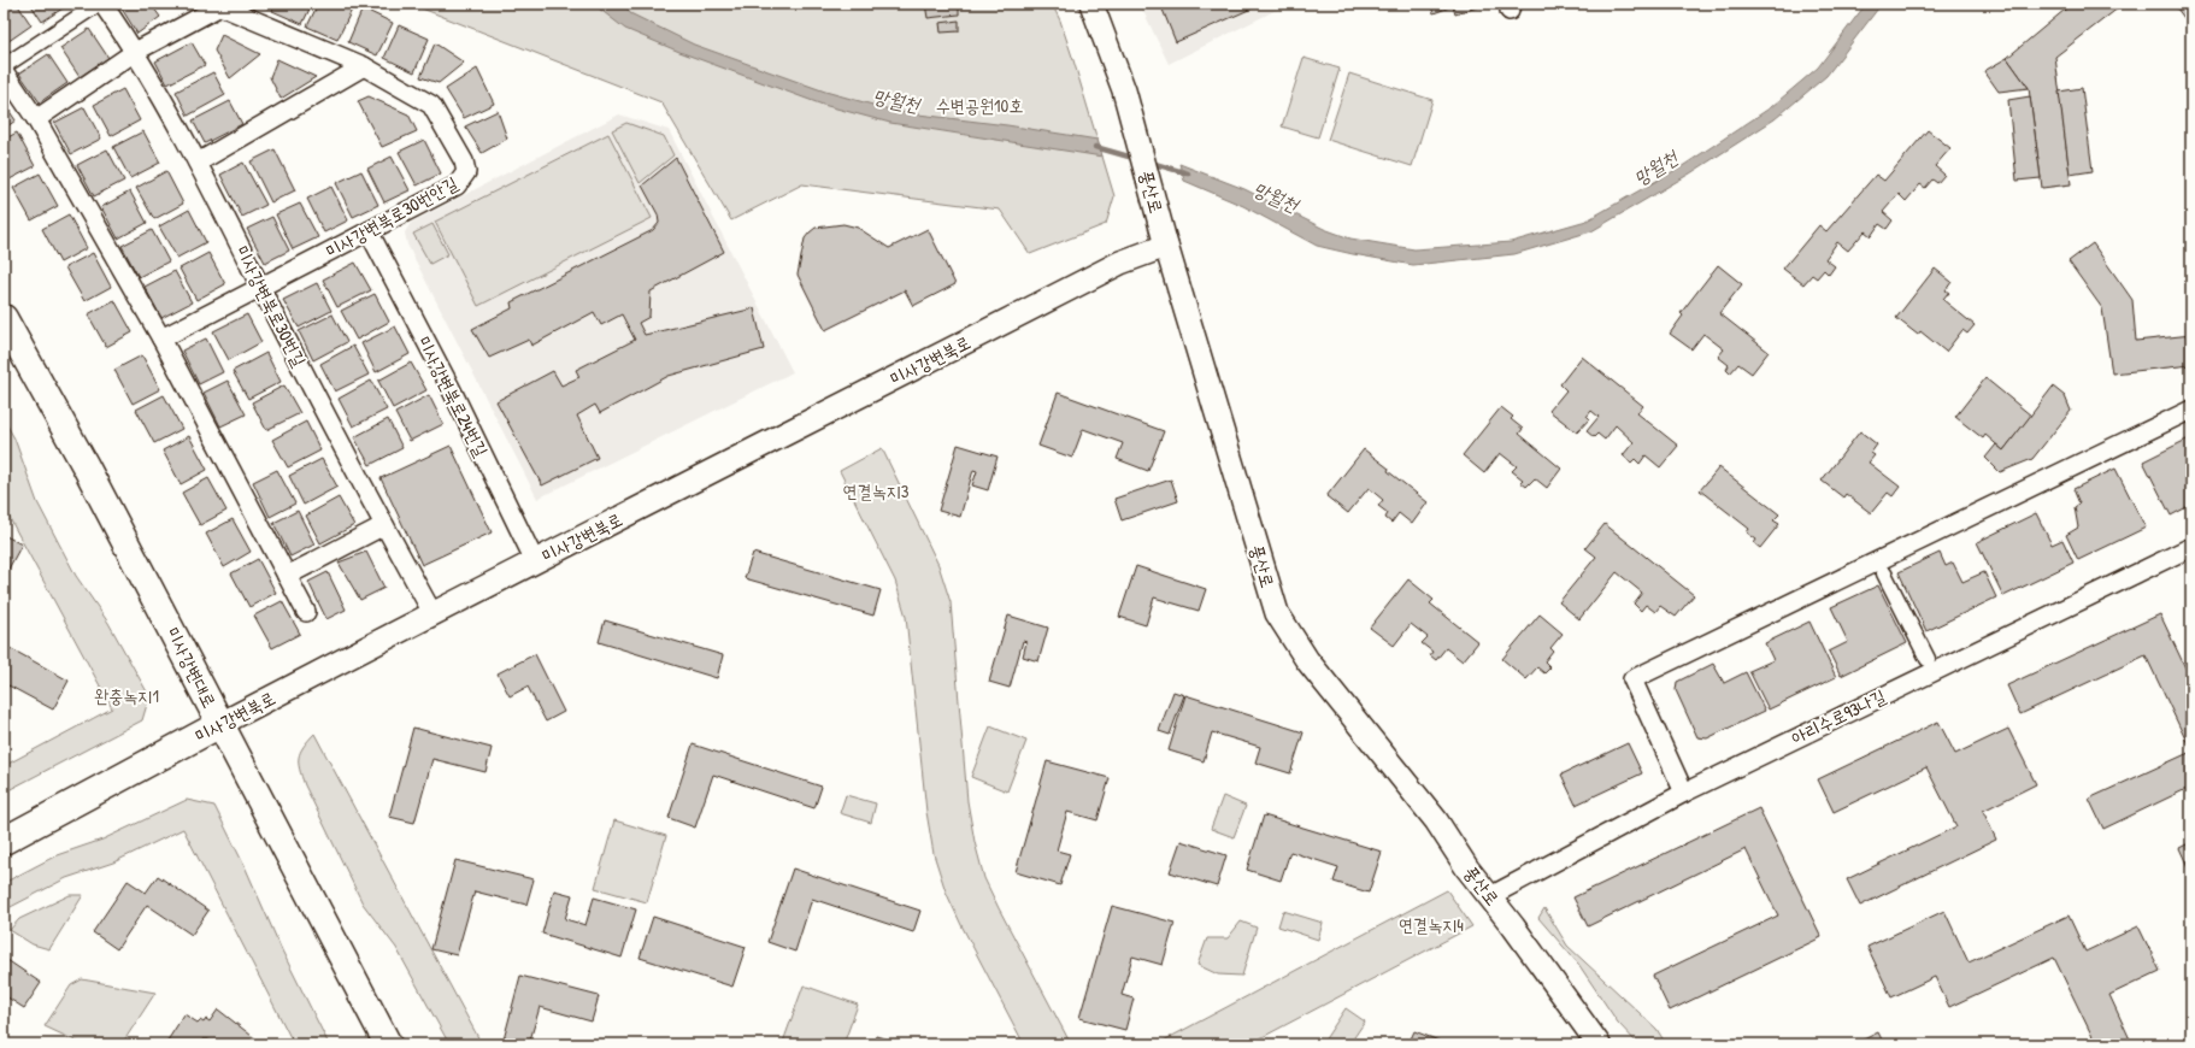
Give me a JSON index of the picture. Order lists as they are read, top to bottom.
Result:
{
  "streets": {
    "main road": ["미사강변북로", "미사강변대로"],
    "street": [
      "풍산로",
      "미사강변북로30번안길",
      "미사강변북로30번길",
      "미사강변북로24번길",
      "아리수로93나길"
    ]
  },
  "crossings": [
    ["풍산로", "미사강변북로"],
    ["풍산로", "아리수로93나길"],
    ["미사강변북로30번안길", "미사강변북로30번길"],
    ["미사강변북로30번안길", "미사강변북로24번길"],
    ["미사강변북로30번길", "미사강변북로"],
    ["미사강변북로", "미사강변북로24번길"],
    ["미사강변북로", "미사강변대로"]
  ],
  "water": ["망월천"],
  "parks": [
    "수변공원10호",
    "연결녹지3",
    "완충녹지1",
    "연결녹지4"
  ]
}
